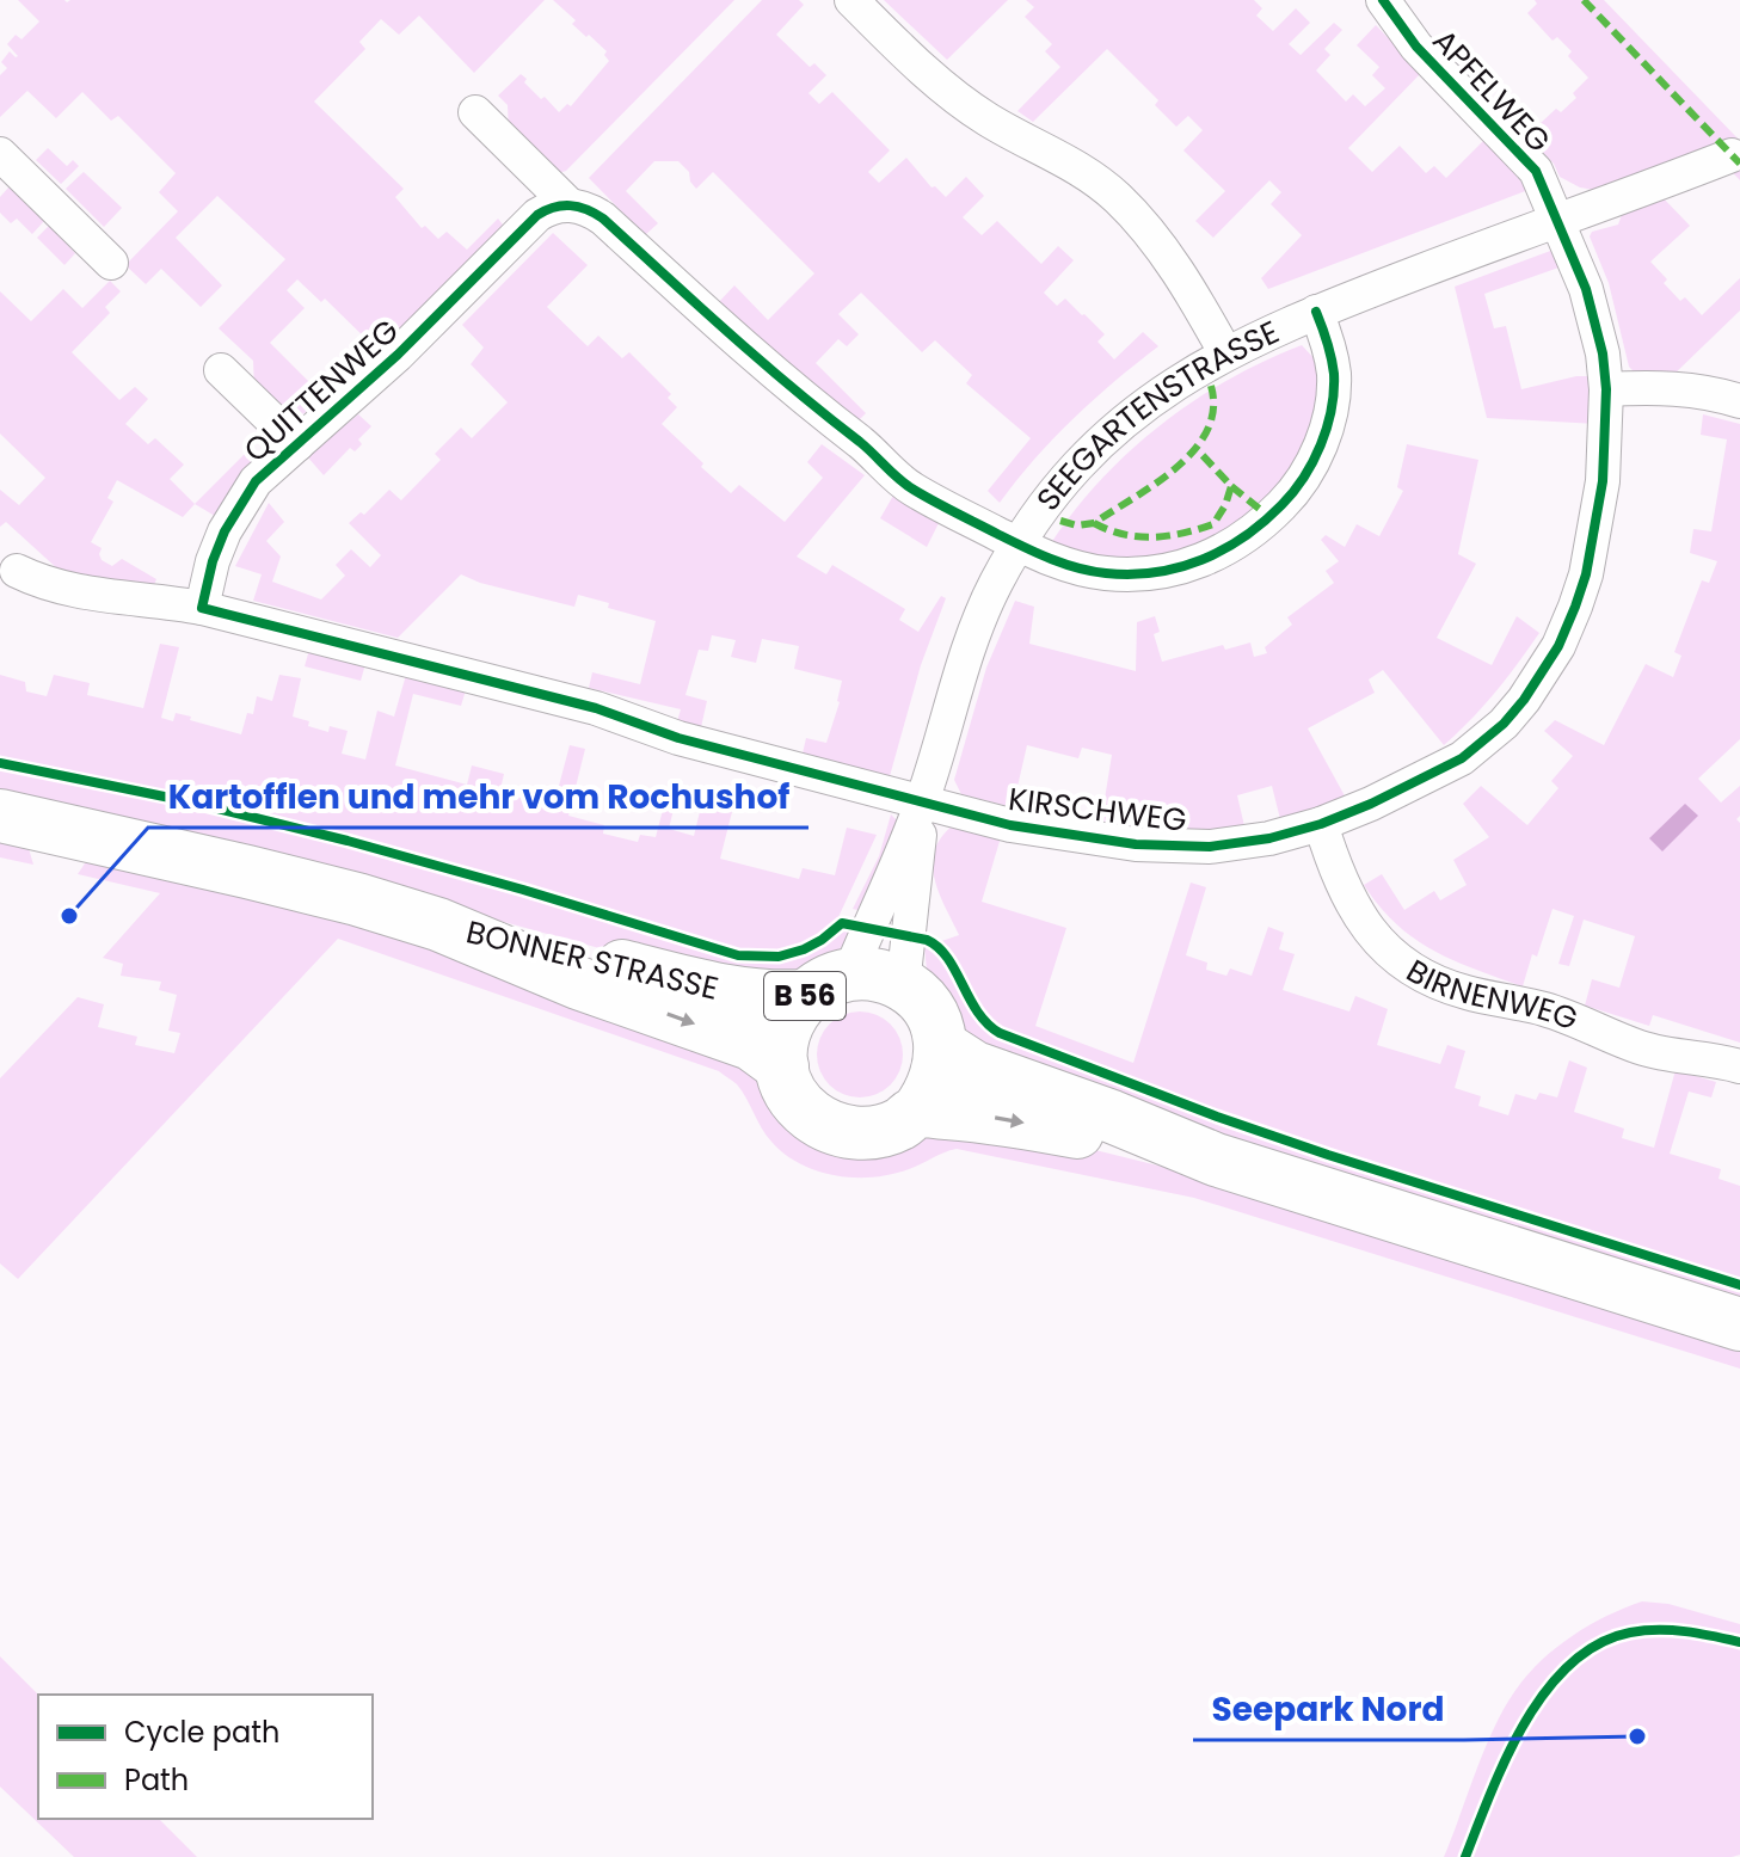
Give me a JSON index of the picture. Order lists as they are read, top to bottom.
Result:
{
  "streets": {
    "main road": ["BONNER STRASSE", "B 56"],
    "street": [
      "APFELWEG",
      "QUITTENWEG",
      "SEEGARTENSTRASSE",
      "KIRSCHWEG",
      "BIRNENWEG"
    ]
  },
  "crossings": [
    ["APFELWEG", "SEEGARTENSTRASSE"],
    ["APFELWEG", "KIRSCHWEG"],
    ["SEEGARTENSTRASSE", "KIRSCHWEG"],
    ["SEEGARTENSTRASSE", "BONNER STRASSE"],
    ["SEEGARTENSTRASSE", "B 56"],
    ["KIRSCHWEG", "BIRNENWEG"],
    ["BONNER STRASSE", "B 56"]
  ],
  "places": ["Kartofflen und mehr vom Rochushof", "Seepark Nord"],
  "legend": ["Cycle path", "Path"]
}
